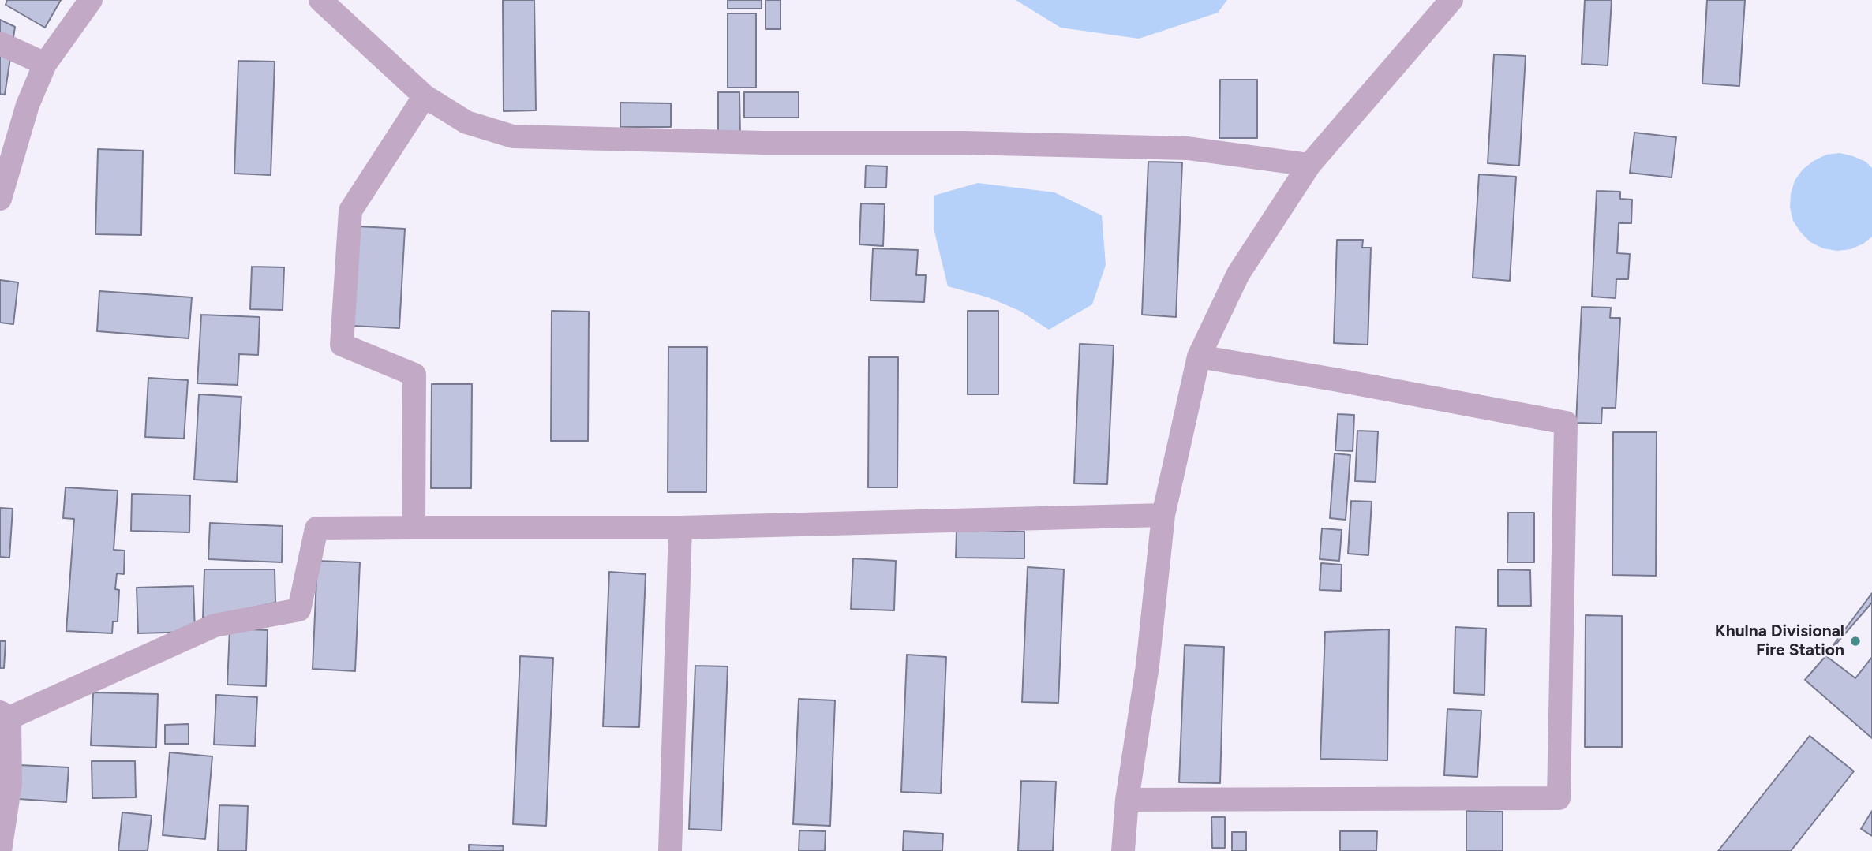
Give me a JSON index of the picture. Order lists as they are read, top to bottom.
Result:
{
  "places": ["Khulna Divisional Fire Station"]
}
